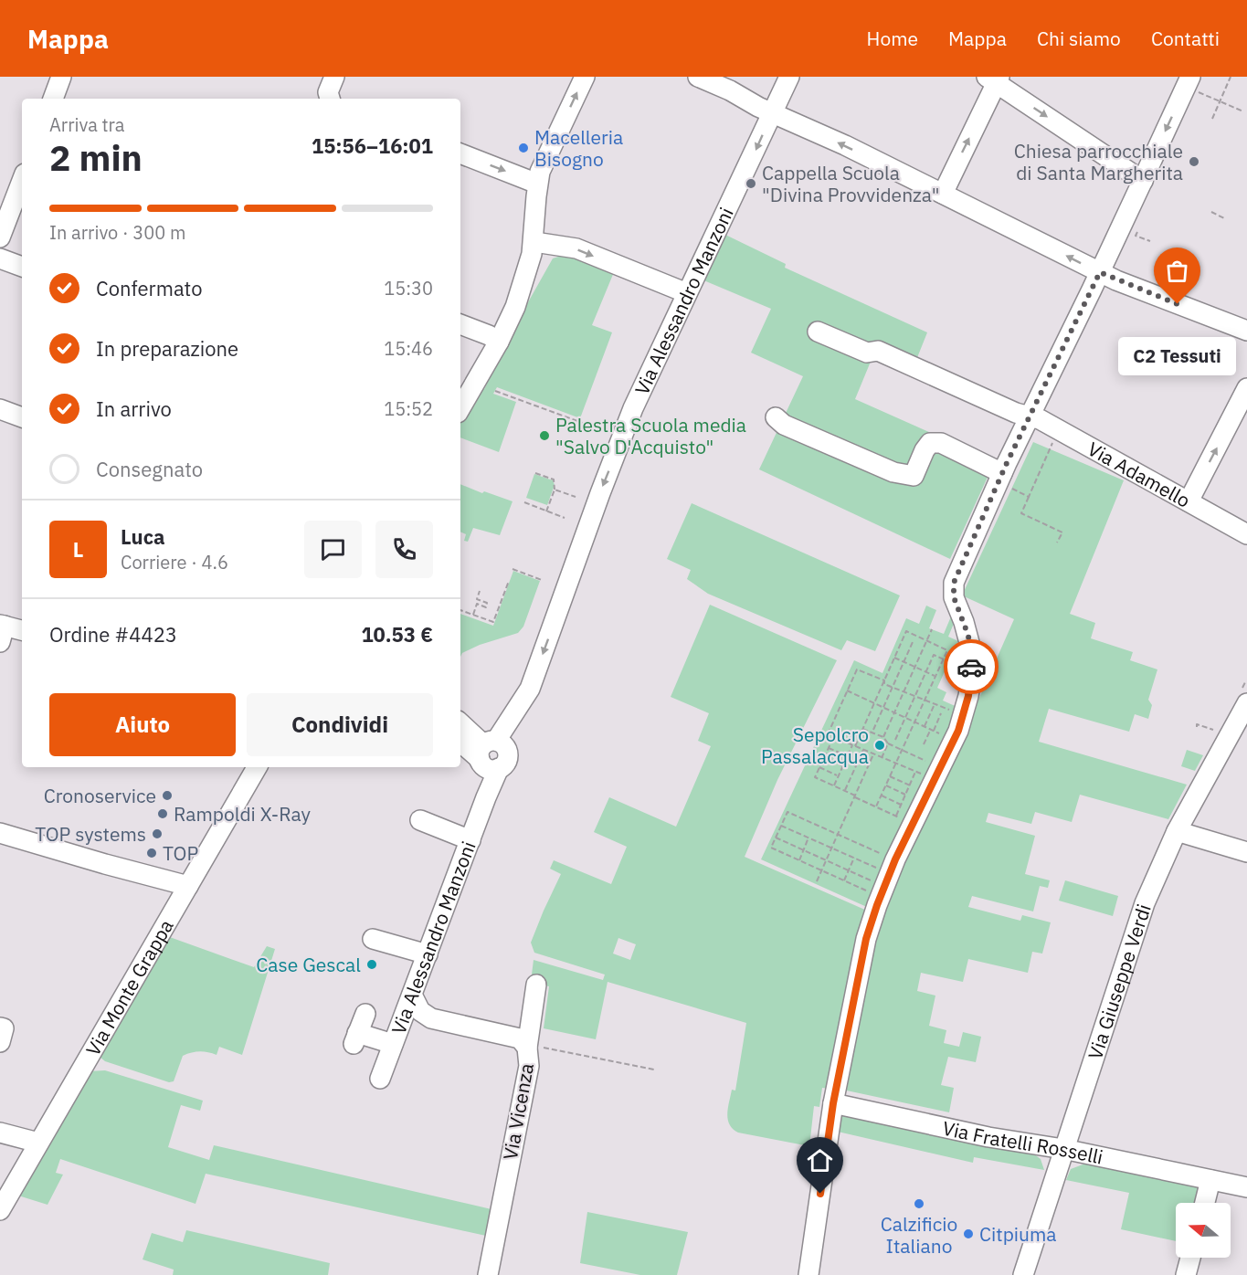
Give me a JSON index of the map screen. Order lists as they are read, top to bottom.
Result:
{
  "streets": {
    "street": [
      "Via Alessandro Manzoni",
      "Via Adamello",
      "Via Giuseppe Verdi",
      "Via Monte Grappa",
      "Via Vicenza",
      "Via Fratelli Rosselli"
    ]
  },
  "crossings": [
    ["Via Alessandro Manzoni", "Via Vicenza"],
    ["Via Giuseppe Verdi", "Via Fratelli Rosselli"]
  ],
  "one_way": ["Via Alessandro Manzoni"],
  "places": [
    "Macelleria Bisogno",
    "Chiesa parrocchiale di Santa Margherita",
    "Cappella Scuola \"Divina Provvidenza\"",
    "C2 Tessuti",
    "Palestra Scuola media \"Salvo D'Acquisto\"",
    "Sepolcro Passalacqua",
    "Cronoservice",
    "Rampoldi X-Ray",
    "TOP systems",
    "TOP",
    "Case Gescal",
    "Calzificio Italiano",
    "Citpiuma"
  ],
  "north": "left",
  "page": {
    "header": "Mappa",
    "nav": [
      "Home",
      "Mappa",
      "Chi siamo",
      "Contatti"
    ],
    "heading": ["2 min", "Arriva tra", "15:56–16:01"],
    "panel": [
      "Luca",
      "Corriere · 4.6",
      "Ordine #4423",
      "10.53 €"
    ],
    "bar": "In arrivo · 300 m",
    "list": [
      ["Confermato", "15:30"],
      ["In preparazione", "15:46"],
      ["In arrivo", "15:52"],
      "Consegnato"
    ],
    "bubble": "C2 Tessuti",
    "round": "L",
    "buttons": ["Aiuto", "Condividi"]
  }
}
